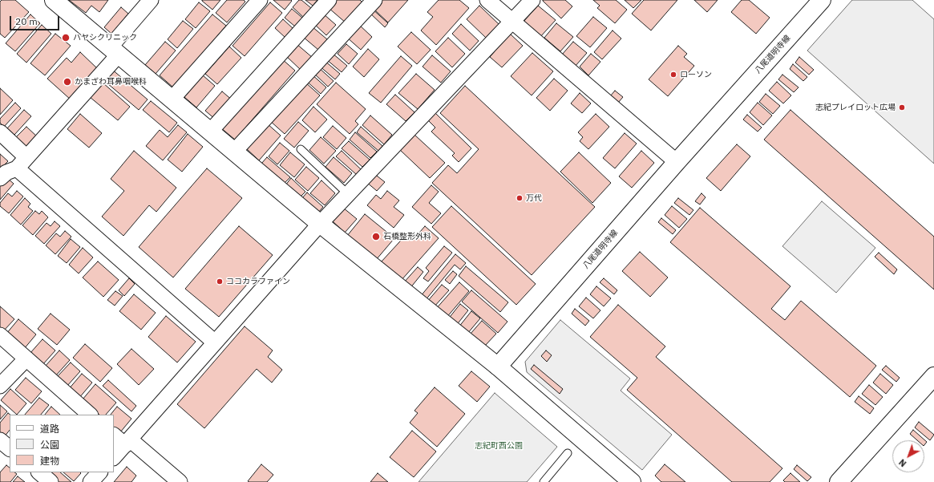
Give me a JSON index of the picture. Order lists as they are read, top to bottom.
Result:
{
  "streets": {
    "street": ["八尾道明寺線"]
  },
  "parks": ["志紀町西公園"],
  "places": [
    "ハヤシクリニック",
    "ローソン",
    "かまざわ耳鼻咽喉科",
    "志紀プレイロット広場",
    "万代",
    "石橋整形外科",
    "ココカラファイン"
  ],
  "legend": ["道路", "公園", "建物"],
  "scale_bar": "20 m",
  "north": "bottom left"
}
